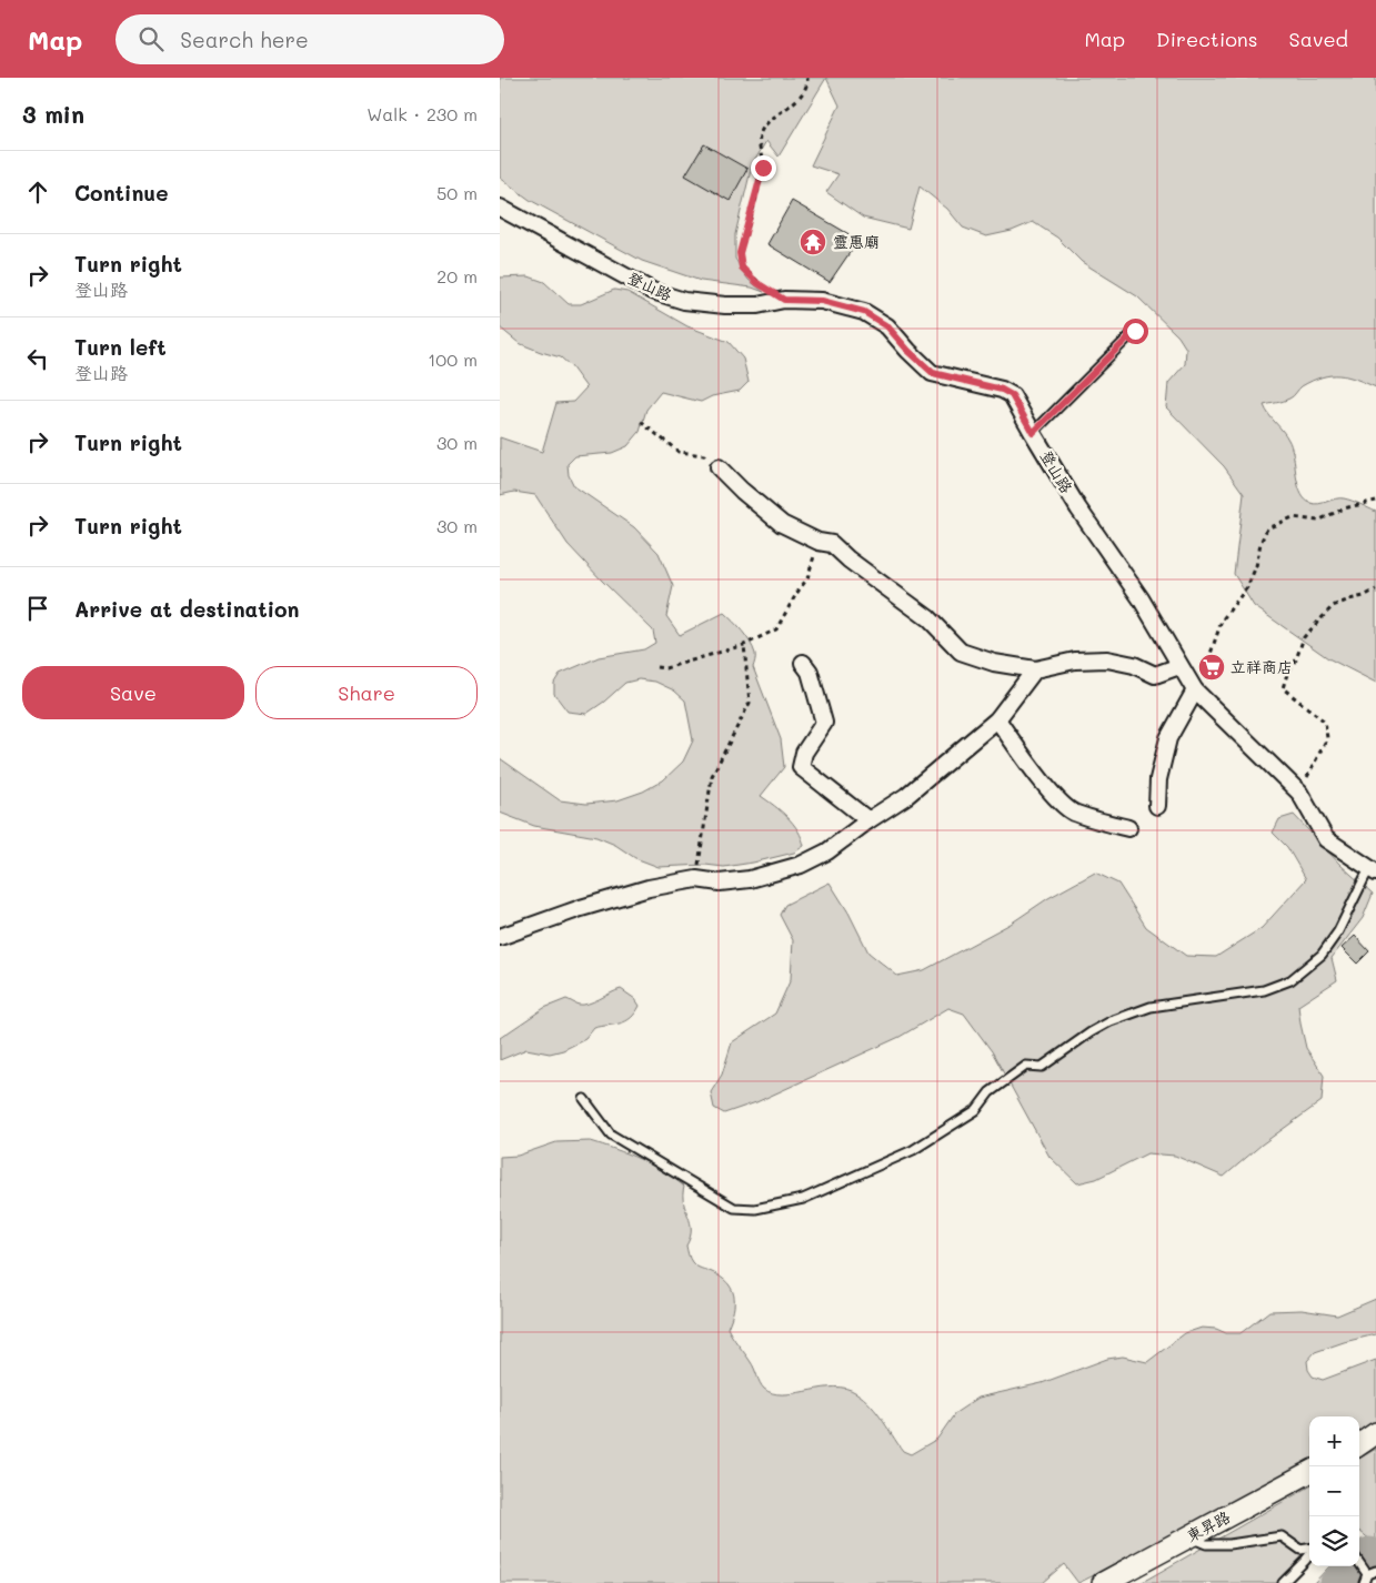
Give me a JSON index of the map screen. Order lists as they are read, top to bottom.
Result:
{
  "streets": {
    "street": ["登山路", "東昇路"]
  },
  "places": {
    "temple": ["靈惠廟"],
    "supermarket": ["立祥商店"]
  },
  "page": {
    "header": "Map",
    "search": "Search here",
    "nav": ["Map", "Directions", "Saved"],
    "heading": ["3 min", "Walk · 230 m"],
    "list": [
      ["Continue", "50 m"],
      ["Turn right", "登山路", "20 m"],
      ["Turn left", "登山路", "100 m"],
      ["Turn right", "30 m"],
      ["Turn right", "30 m"],
      "Arrive at destination"
    ],
    "buttons": ["Save", "Share"],
    "map_buttons": ["+", "−"]
  }
}
